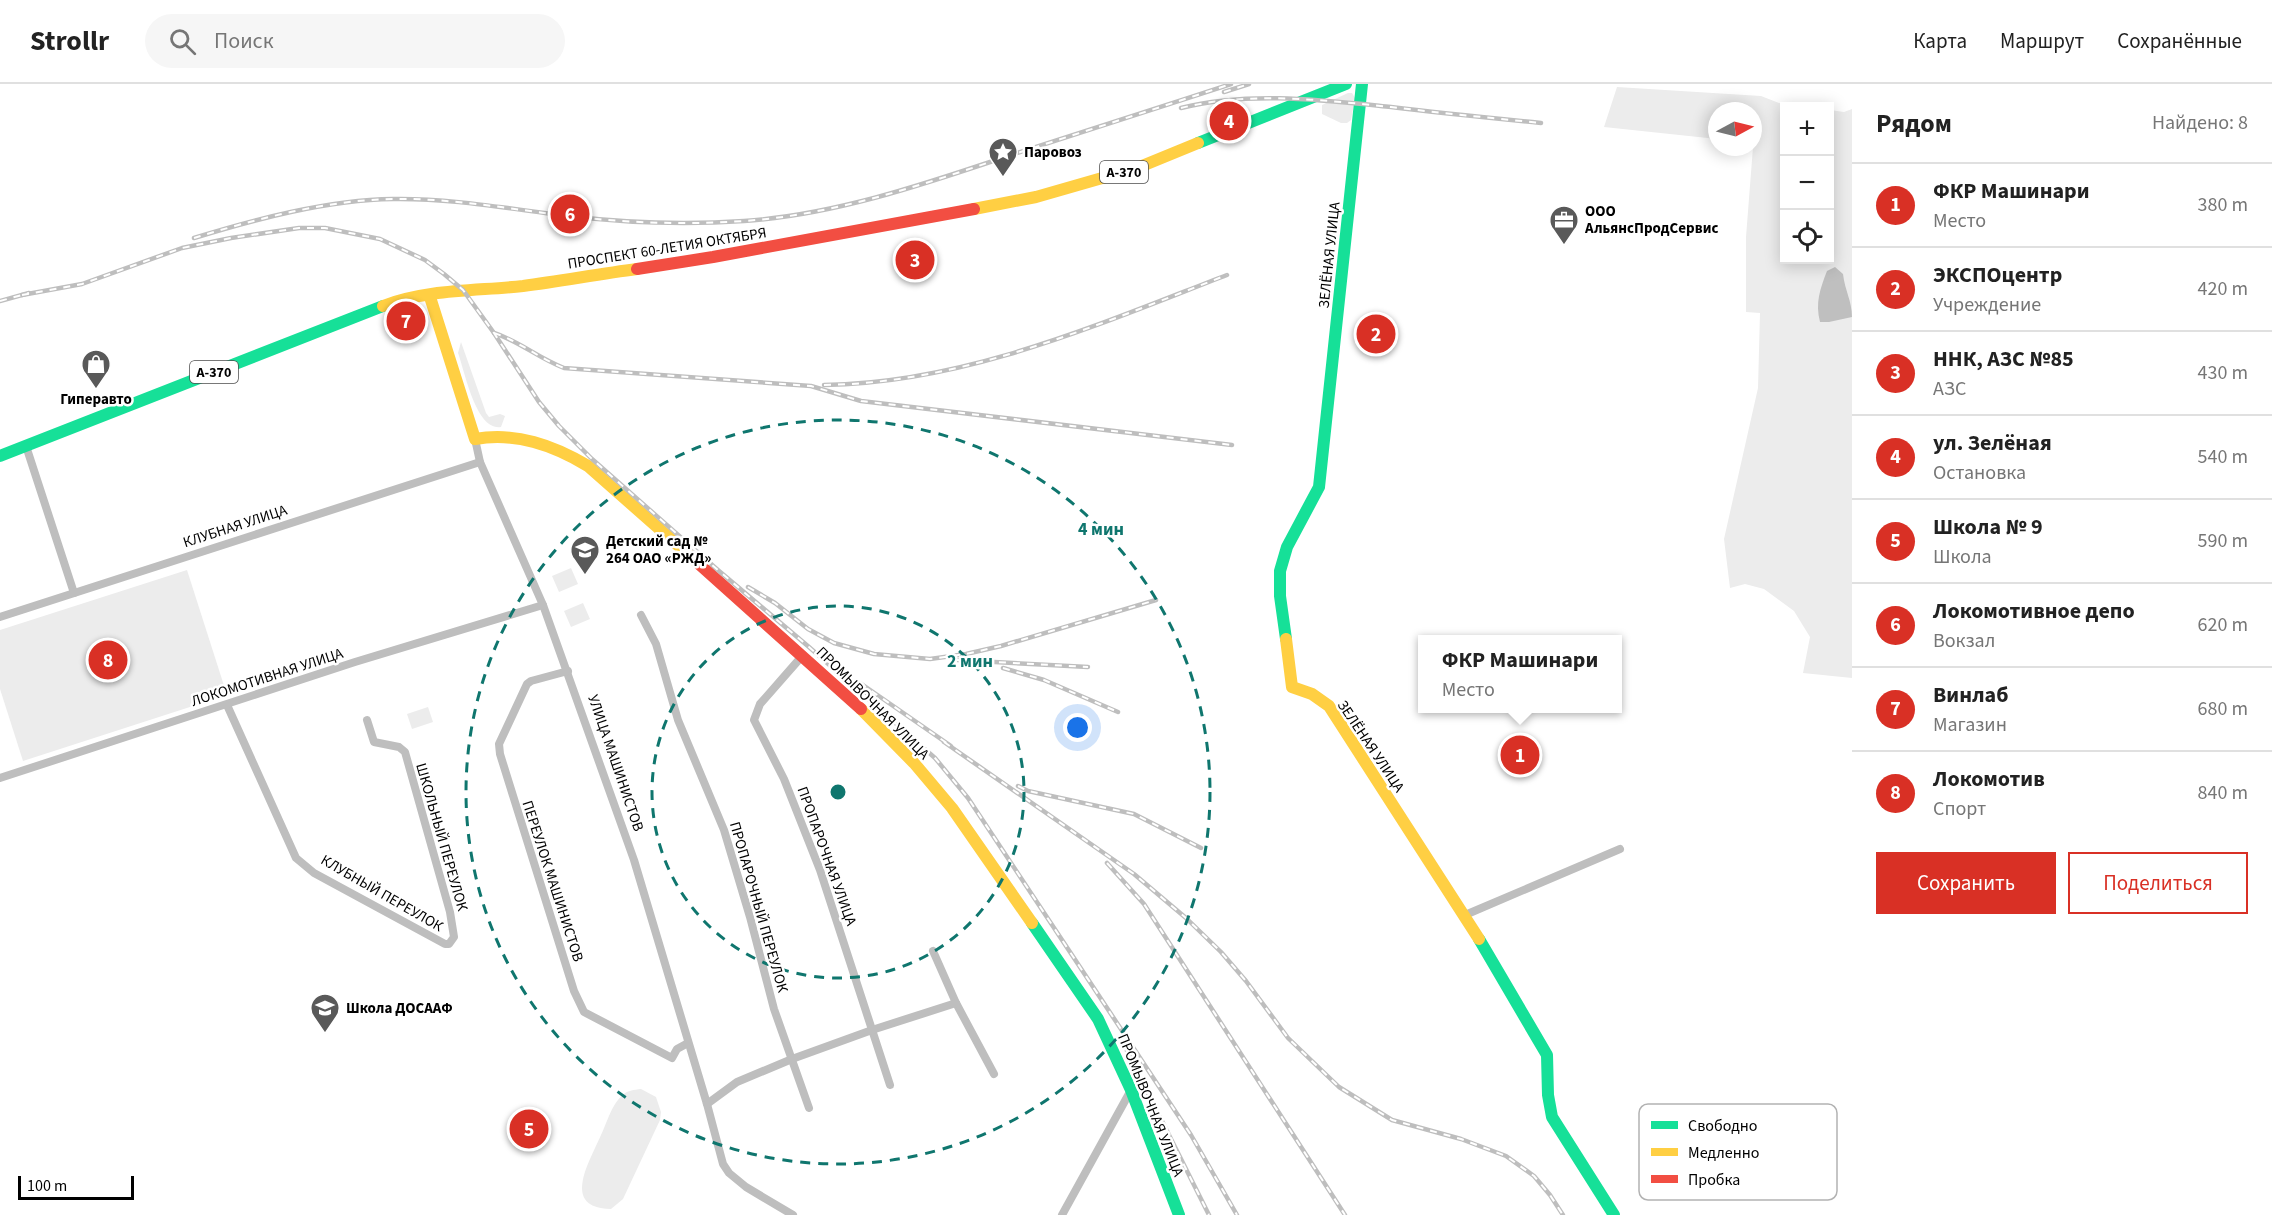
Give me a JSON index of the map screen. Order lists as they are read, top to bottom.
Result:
{
  "streets": {
    "main road": [
      "А-370",
      "ПРОСПЕКТ 60-ЛЕТИЯ ОКТЯБРЯ",
      "ЗЕЛЁНАЯ УЛИЦА",
      "ПРОМЫВОЧНАЯ УЛИЦА",
      "УЛИЦА МАШИНИСТОВ"
    ],
    "street": [
      "КЛУБНАЯ УЛИЦА",
      "ЛОКОМОТИВНАЯ УЛИЦА",
      "ШКОЛЬНЫЙ ПЕРЕУЛОК",
      "ПРОПАРОЧНАЯ УЛИЦА",
      "ПЕРЕУЛОК МАШИНИСТОВ",
      "КЛУБНЫЙ ПЕРЕУЛОК",
      "ПРОПАРОЧНЫЙ ПЕРЕУЛОК"
    ]
  },
  "crossings": [
    ["ПРОСПЕКТ 60-ЛЕТИЯ ОКТЯБРЯ", "УЛИЦА МАШИНИСТОВ"],
    ["КЛУБНАЯ УЛИЦА", "УЛИЦА МАШИНИСТОВ"],
    ["ЛОКОМОТИВНАЯ УЛИЦА", "УЛИЦА МАШИНИСТОВ"],
    ["ЛОКОМОТИВНАЯ УЛИЦА", "КЛУБНЫЙ ПЕРЕУЛОК"],
    ["ПРОМЫВОЧНАЯ УЛИЦА", "УЛИЦА МАШИНИСТОВ"],
    ["ПРОМЫВОЧНАЯ УЛИЦА", "ПРОПАРОЧНАЯ УЛИЦА"],
    ["УЛИЦА МАШИНИСТОВ", "ПЕРЕУЛОК МАШИНИСТОВ"],
    ["ШКОЛЬНЫЙ ПЕРЕУЛОК", "КЛУБНЫЙ ПЕРЕУЛОК"]
  ],
  "places": {
    "place": ["Паровоз"],
    "office": ["ООО АльянсПродСервис"],
    "shop": ["Гиперавто"],
    "school or university": ["Детский сад № 264 ОАО «РЖД»", "Школа ДОСААФ"]
  },
  "legend": ["Свободно", "Медленно", "Пробка"],
  "scale_bar": "100 m",
  "north": "right",
  "page": {
    "header": "Strollr",
    "search": "Поиск",
    "nav": ["Карта", "Маршрут", "Сохранённые"],
    "heading": ["Рядом", "Найдено: 8"],
    "pins": [
      "4",
      "6",
      "3",
      "7",
      "2",
      "8",
      "1",
      "5"
    ],
    "map_buttons": ["+", "−"],
    "list": [
      {
        "mark": "1",
        "name": "ФКР Машинари",
        "note": "Место",
        "value": "380 m"
      },
      {
        "mark": "2",
        "name": "ЭКСПОцентр",
        "note": "Учреждение",
        "value": "420 m"
      },
      {
        "mark": "3",
        "name": "ННК, АЗС №85",
        "note": "АЗС",
        "value": "430 m"
      },
      {
        "mark": "4",
        "name": "ул. Зелёная",
        "note": "Остановка",
        "value": "540 m"
      },
      {
        "mark": "5",
        "name": "Школа № 9",
        "note": "Школа",
        "value": "590 m"
      },
      {
        "mark": "6",
        "name": "Локомотивное депо",
        "note": "Вокзал",
        "value": "620 m"
      },
      {
        "mark": "7",
        "name": "Винлаб",
        "note": "Магазин",
        "value": "680 m"
      },
      {
        "mark": "8",
        "name": "Локомотив",
        "note": "Спорт",
        "value": "840 m"
      }
    ],
    "popup": ["ФКР Машинари", "Место"],
    "buttons": ["Сохранить", "Поделиться"],
    "scale": "100 m"
  },
  "rings": ["4 мин", "2 мин"]
}
